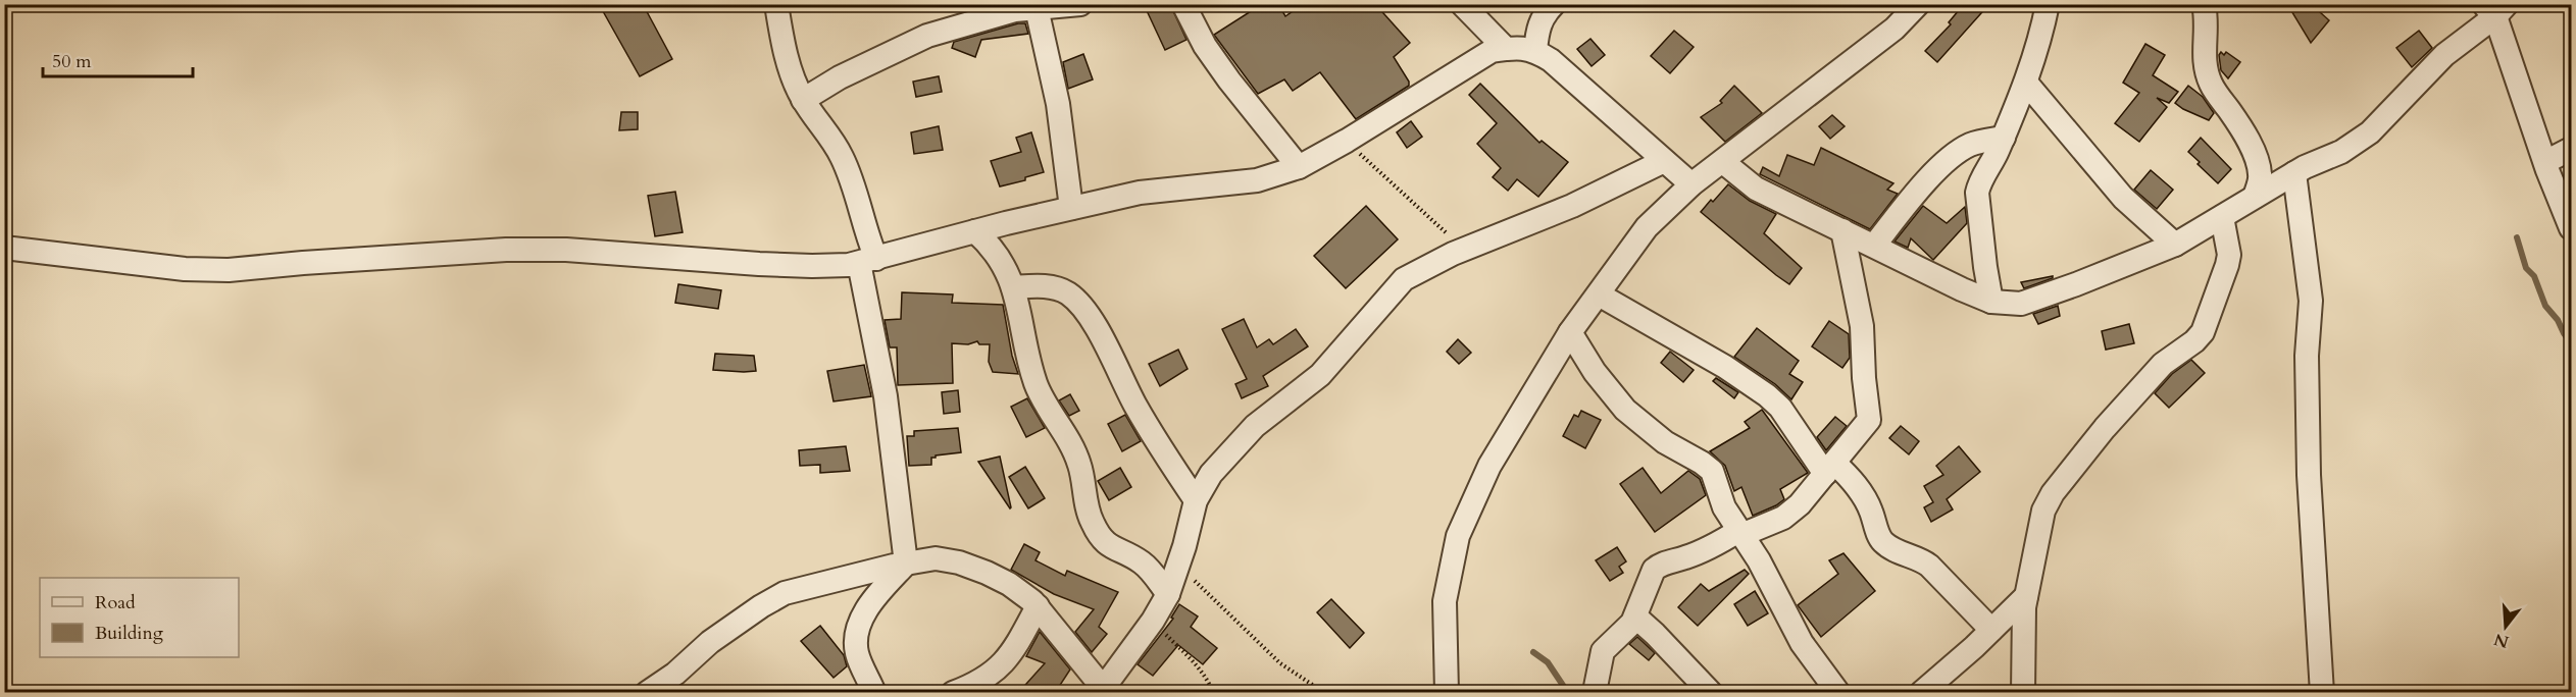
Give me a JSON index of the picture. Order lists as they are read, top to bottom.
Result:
{
  "legend": ["Road", "Building"],
  "scale_bar": "50 m",
  "north": "bottom"
}
